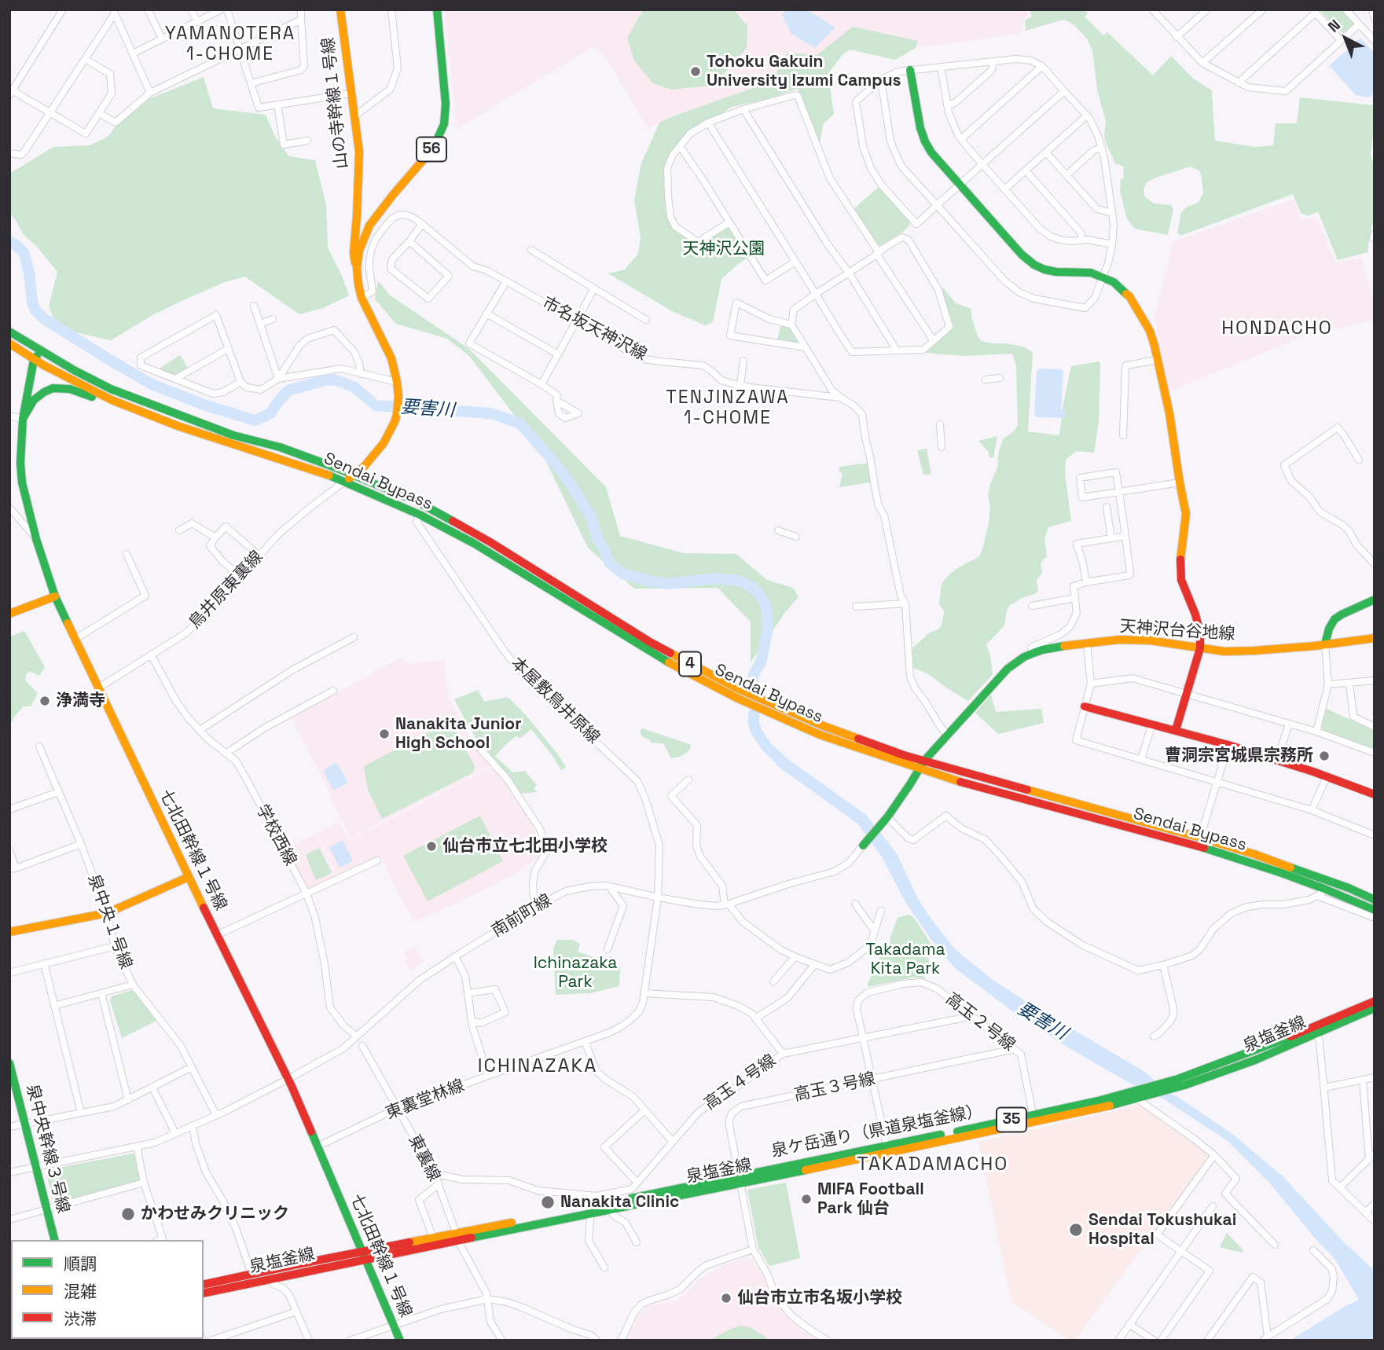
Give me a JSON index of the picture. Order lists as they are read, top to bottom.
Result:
{
  "streets": {
    "main road": [
      "山の寺幹線１号線",
      "56",
      "Sendai Bypass",
      "天神沢台谷地線",
      "4",
      "七北田幹線１号線",
      "泉塩釜線",
      "35",
      "泉ケ岳通り（県道泉塩釜線）",
      "泉中央幹線３号線"
    ],
    "street": [
      "市名坂天神沢線",
      "鳥井原東裏線",
      "本屋敷鳥井原線",
      "学校西線",
      "南前町線",
      "泉中央１号線",
      "高玉２号線",
      "高玉４号線",
      "高玉３号線",
      "東裏堂林線",
      "東裏線"
    ]
  },
  "crossings": [
    ["山の寺幹線１号線", "56"],
    ["56", "市名坂天神沢線"],
    ["56", "Sendai Bypass"],
    ["56", "鳥井原東裏線"],
    ["Sendai Bypass", "鳥井原東裏線"],
    ["Sendai Bypass", "天神沢台谷地線"],
    ["Sendai Bypass", "4"],
    ["Sendai Bypass", "本屋敷鳥井原線"],
    ["Sendai Bypass", "七北田幹線１号線"],
    ["鳥井原東裏線", "学校西線"],
    ["鳥井原東裏線", "七北田幹線１号線"],
    ["天神沢台谷地線", "南前町線"],
    ["4", "七北田幹線１号線"],
    ["本屋敷鳥井原線", "南前町線"],
    ["本屋敷鳥井原線", "東裏堂林線"],
    ["学校西線", "南前町線"],
    ["七北田幹線１号線", "南前町線"],
    ["七北田幹線１号線", "泉塩釜線"],
    ["七北田幹線１号線", "東裏堂林線"],
    ["七北田幹線１号線", "35"],
    ["南前町線", "泉中央１号線"],
    ["南前町線", "東裏堂林線"],
    ["南前町線", "泉中央幹線３号線"],
    ["高玉２号線", "泉塩釜線"],
    ["高玉２号線", "高玉４号線"],
    ["高玉２号線", "高玉３号線"],
    ["高玉２号線", "泉ケ岳通り（県道泉塩釜線）"],
    ["泉塩釜線", "高玉４号線"],
    ["泉塩釜線", "高玉３号線"],
    ["泉塩釜線", "35"],
    ["泉塩釜線", "泉ケ岳通り（県道泉塩釜線）"],
    ["泉塩釜線", "東裏線"],
    ["高玉４号線", "35"],
    ["高玉４号線", "東裏線"],
    ["高玉３号線", "泉ケ岳通り（県道泉塩釜線）"],
    ["東裏堂林線", "東裏線"],
    ["35", "東裏線"]
  ],
  "districts": [
    "YAMANOTERA 1-CHOME",
    "HONDACHO",
    "TENJINZAWA 1-CHOME",
    "ICHINAZAKA",
    "TAKADAMACHO"
  ],
  "water": ["要害川"],
  "parks": ["天神沢公園", "Takadama Kita Park", "Ichinazaka Park"],
  "places": [
    "Tohoku Gakuin University Izumi Campus",
    "浄満寺",
    "Nanakita Junior High School",
    "曹洞宗宮城県宗務所",
    "仙台市立七北田小学校",
    "MIFA Football Park 仙台",
    "Nanakita Clinic",
    "かわせみクリニック",
    "Sendai Tokushukai Hospital",
    "仙台市立市名坂小学校"
  ],
  "legend": ["順調", "混雑", "渋滞"],
  "north": "top left"
}
